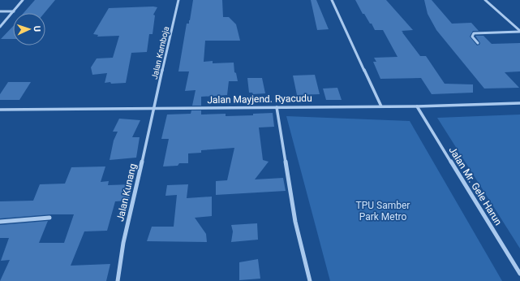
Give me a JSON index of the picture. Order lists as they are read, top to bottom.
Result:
{
  "streets": {
    "street": [
      "Jalan Kamboja",
      "Jalan Mayjend. Ryacudu",
      "Jalan Mr. Gele Harun",
      "Jalan Kunang"
    ]
  },
  "crossings": [
    ["Jalan Kamboja", "Jalan Mayjend. Ryacudu"],
    ["Jalan Kamboja", "Jalan Kunang"],
    ["Jalan Mayjend. Ryacudu", "Jalan Mr. Gele Harun"],
    ["Jalan Mayjend. Ryacudu", "Jalan Kunang"]
  ],
  "parks": ["TPU Samber Park Metro"],
  "north": "right"
}
